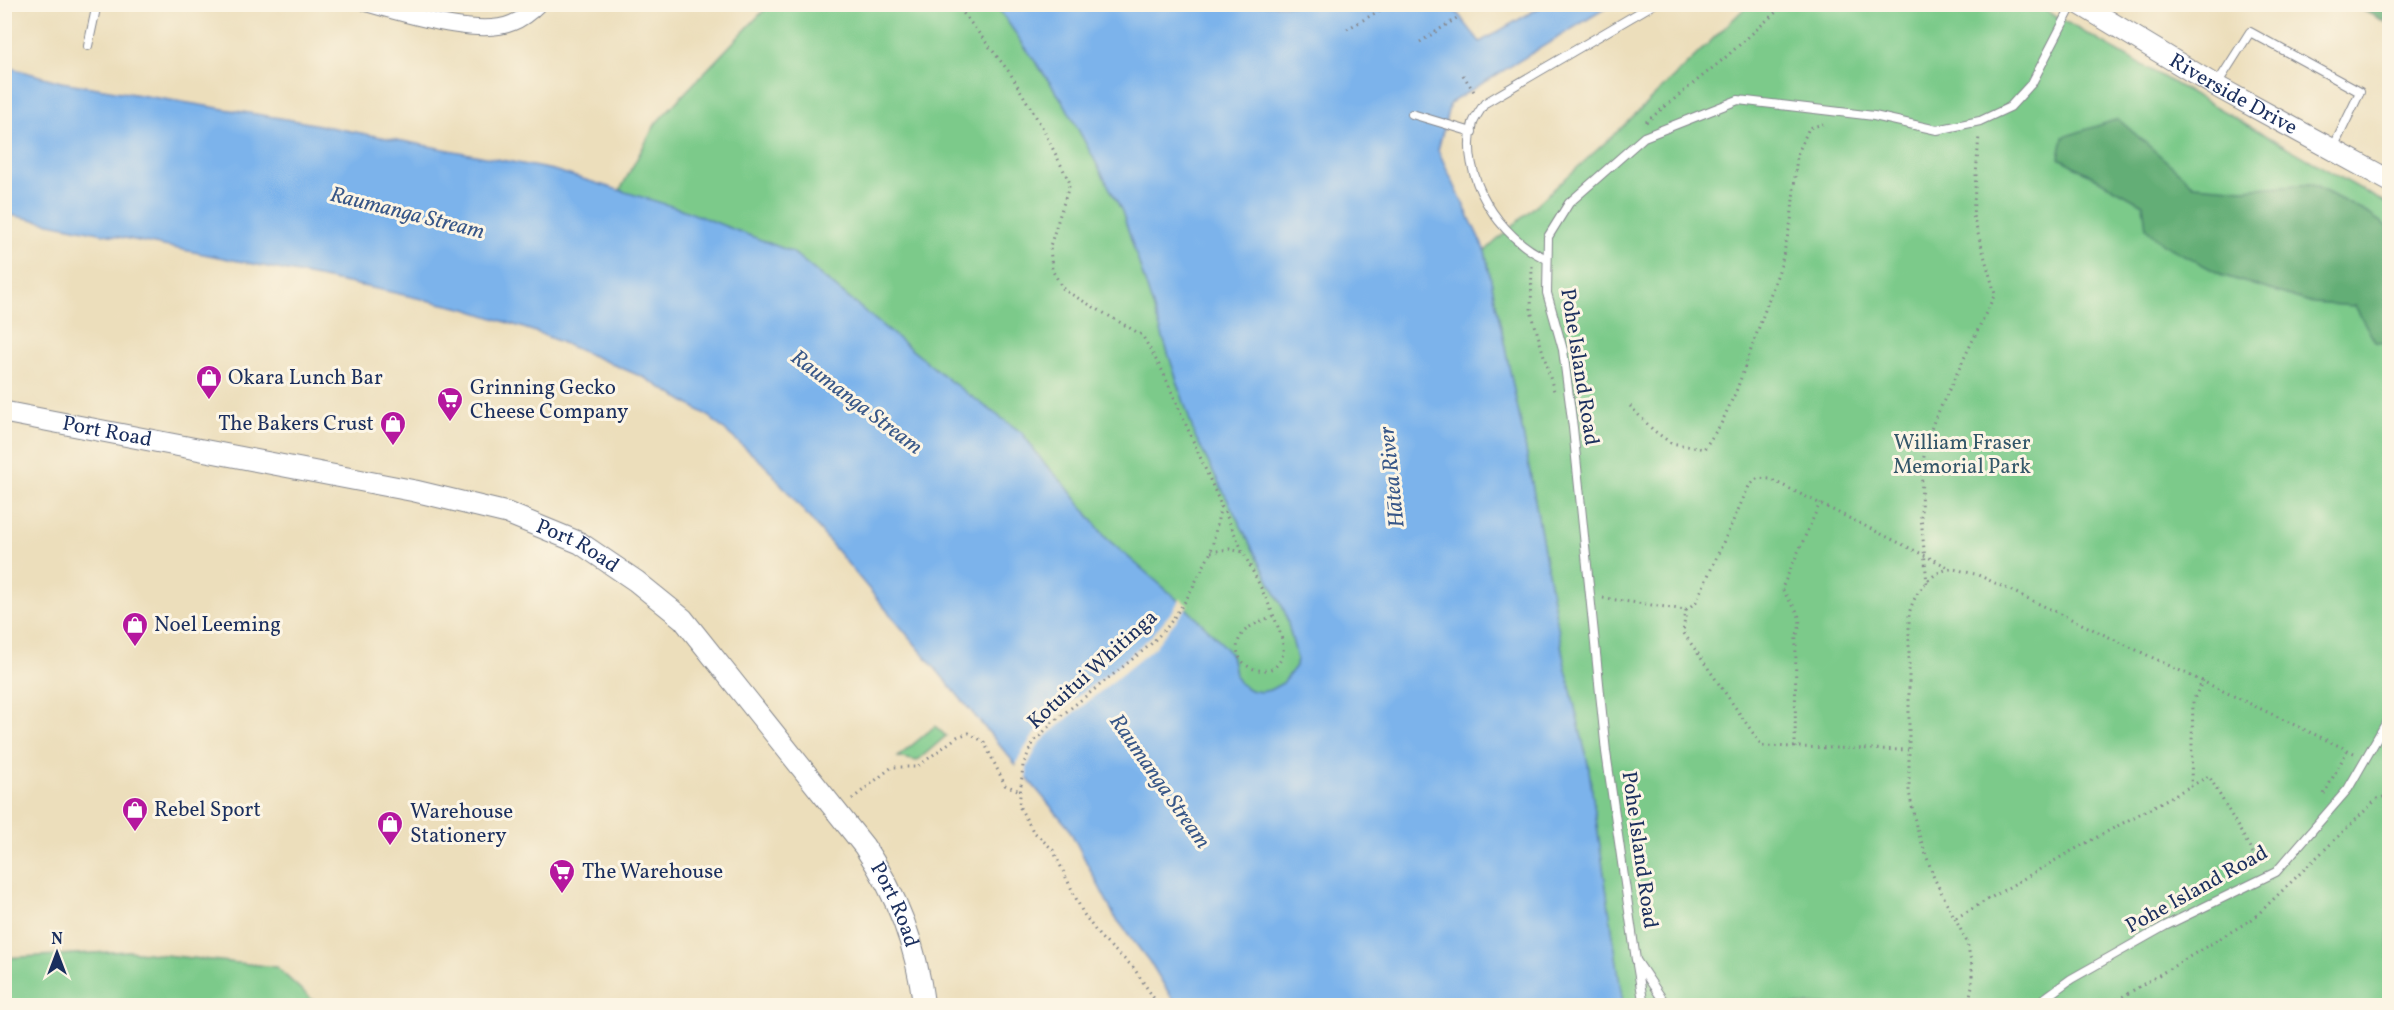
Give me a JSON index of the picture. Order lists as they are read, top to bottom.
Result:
{
  "streets": {
    "main road": ["Riverside Drive", "Port Road"],
    "lane": ["Pohe Island Road"],
    "path": ["Kotuitui Whitinga"]
  },
  "water": ["Raumanga Stream", "Hātea River"],
  "parks": ["William Fraser Memorial Park"],
  "places": {
    "shop": [
      "Okara Lunch Bar",
      "The Bakers Crust",
      "Noel Leeming",
      "Rebel Sport",
      "Warehouse Stationery"
    ],
    "supermarket": ["Grinning Gecko Cheese Company", "The Warehouse"]
  },
  "north": "top"
}
